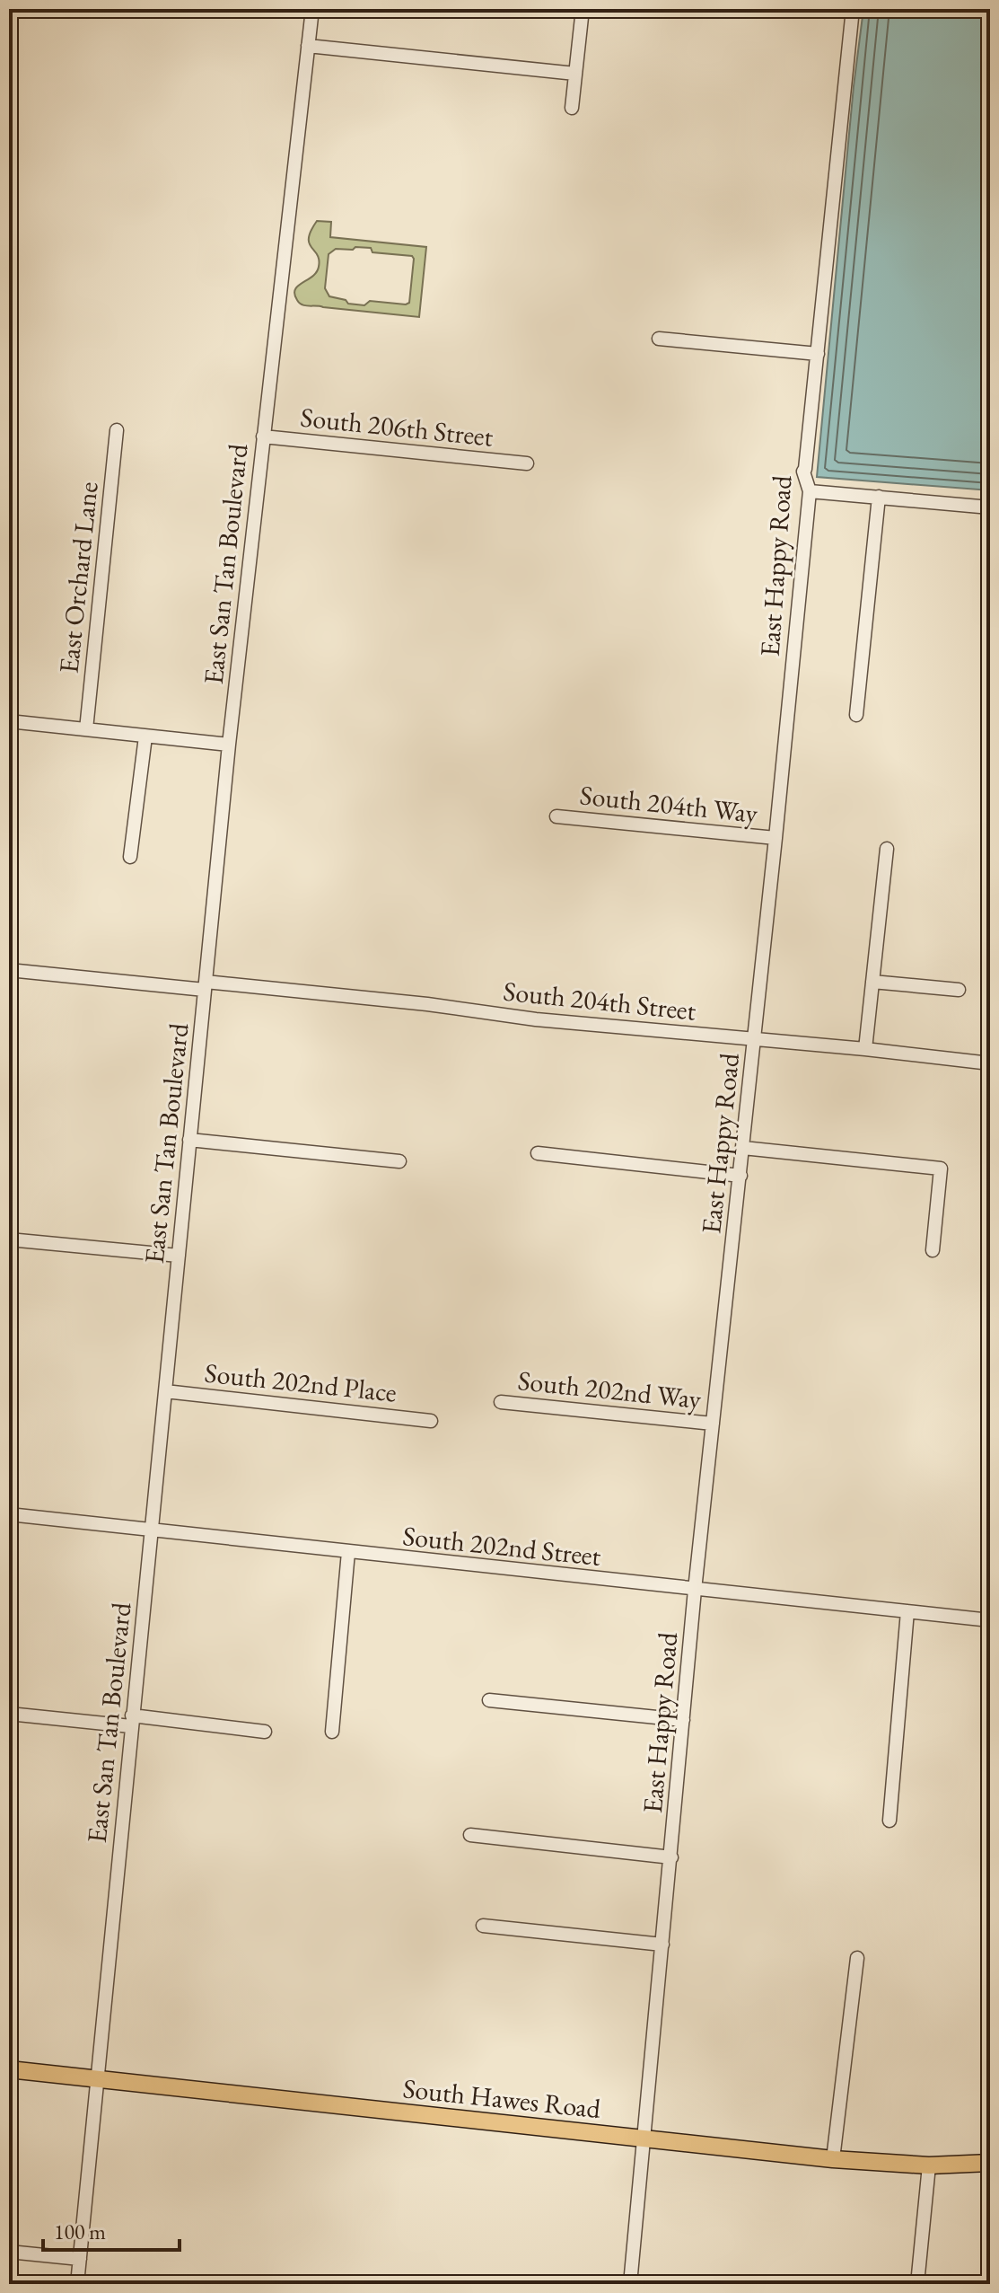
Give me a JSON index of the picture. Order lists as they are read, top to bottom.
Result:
{
  "streets": {
    "main road": ["South Hawes Road"],
    "street": [
      "South 206th Street",
      "East San Tan Boulevard",
      "East Happy Road",
      "East Orchard Lane",
      "South 204th Way",
      "South 204th Street",
      "South 202nd Place",
      "South 202nd Way",
      "South 202nd Street"
    ]
  },
  "crossings": [
    ["South 206th Street", "East San Tan Boulevard"],
    ["East San Tan Boulevard", "South 204th Street"],
    ["East San Tan Boulevard", "South 202nd Place"],
    ["East San Tan Boulevard", "South 202nd Street"],
    ["East San Tan Boulevard", "South Hawes Road"],
    ["East Happy Road", "South 204th Way"],
    ["East Happy Road", "South 204th Street"],
    ["East Happy Road", "South 202nd Way"],
    ["East Happy Road", "South 202nd Street"],
    ["East Happy Road", "South Hawes Road"]
  ],
  "scale_bar": "100 m"
}
